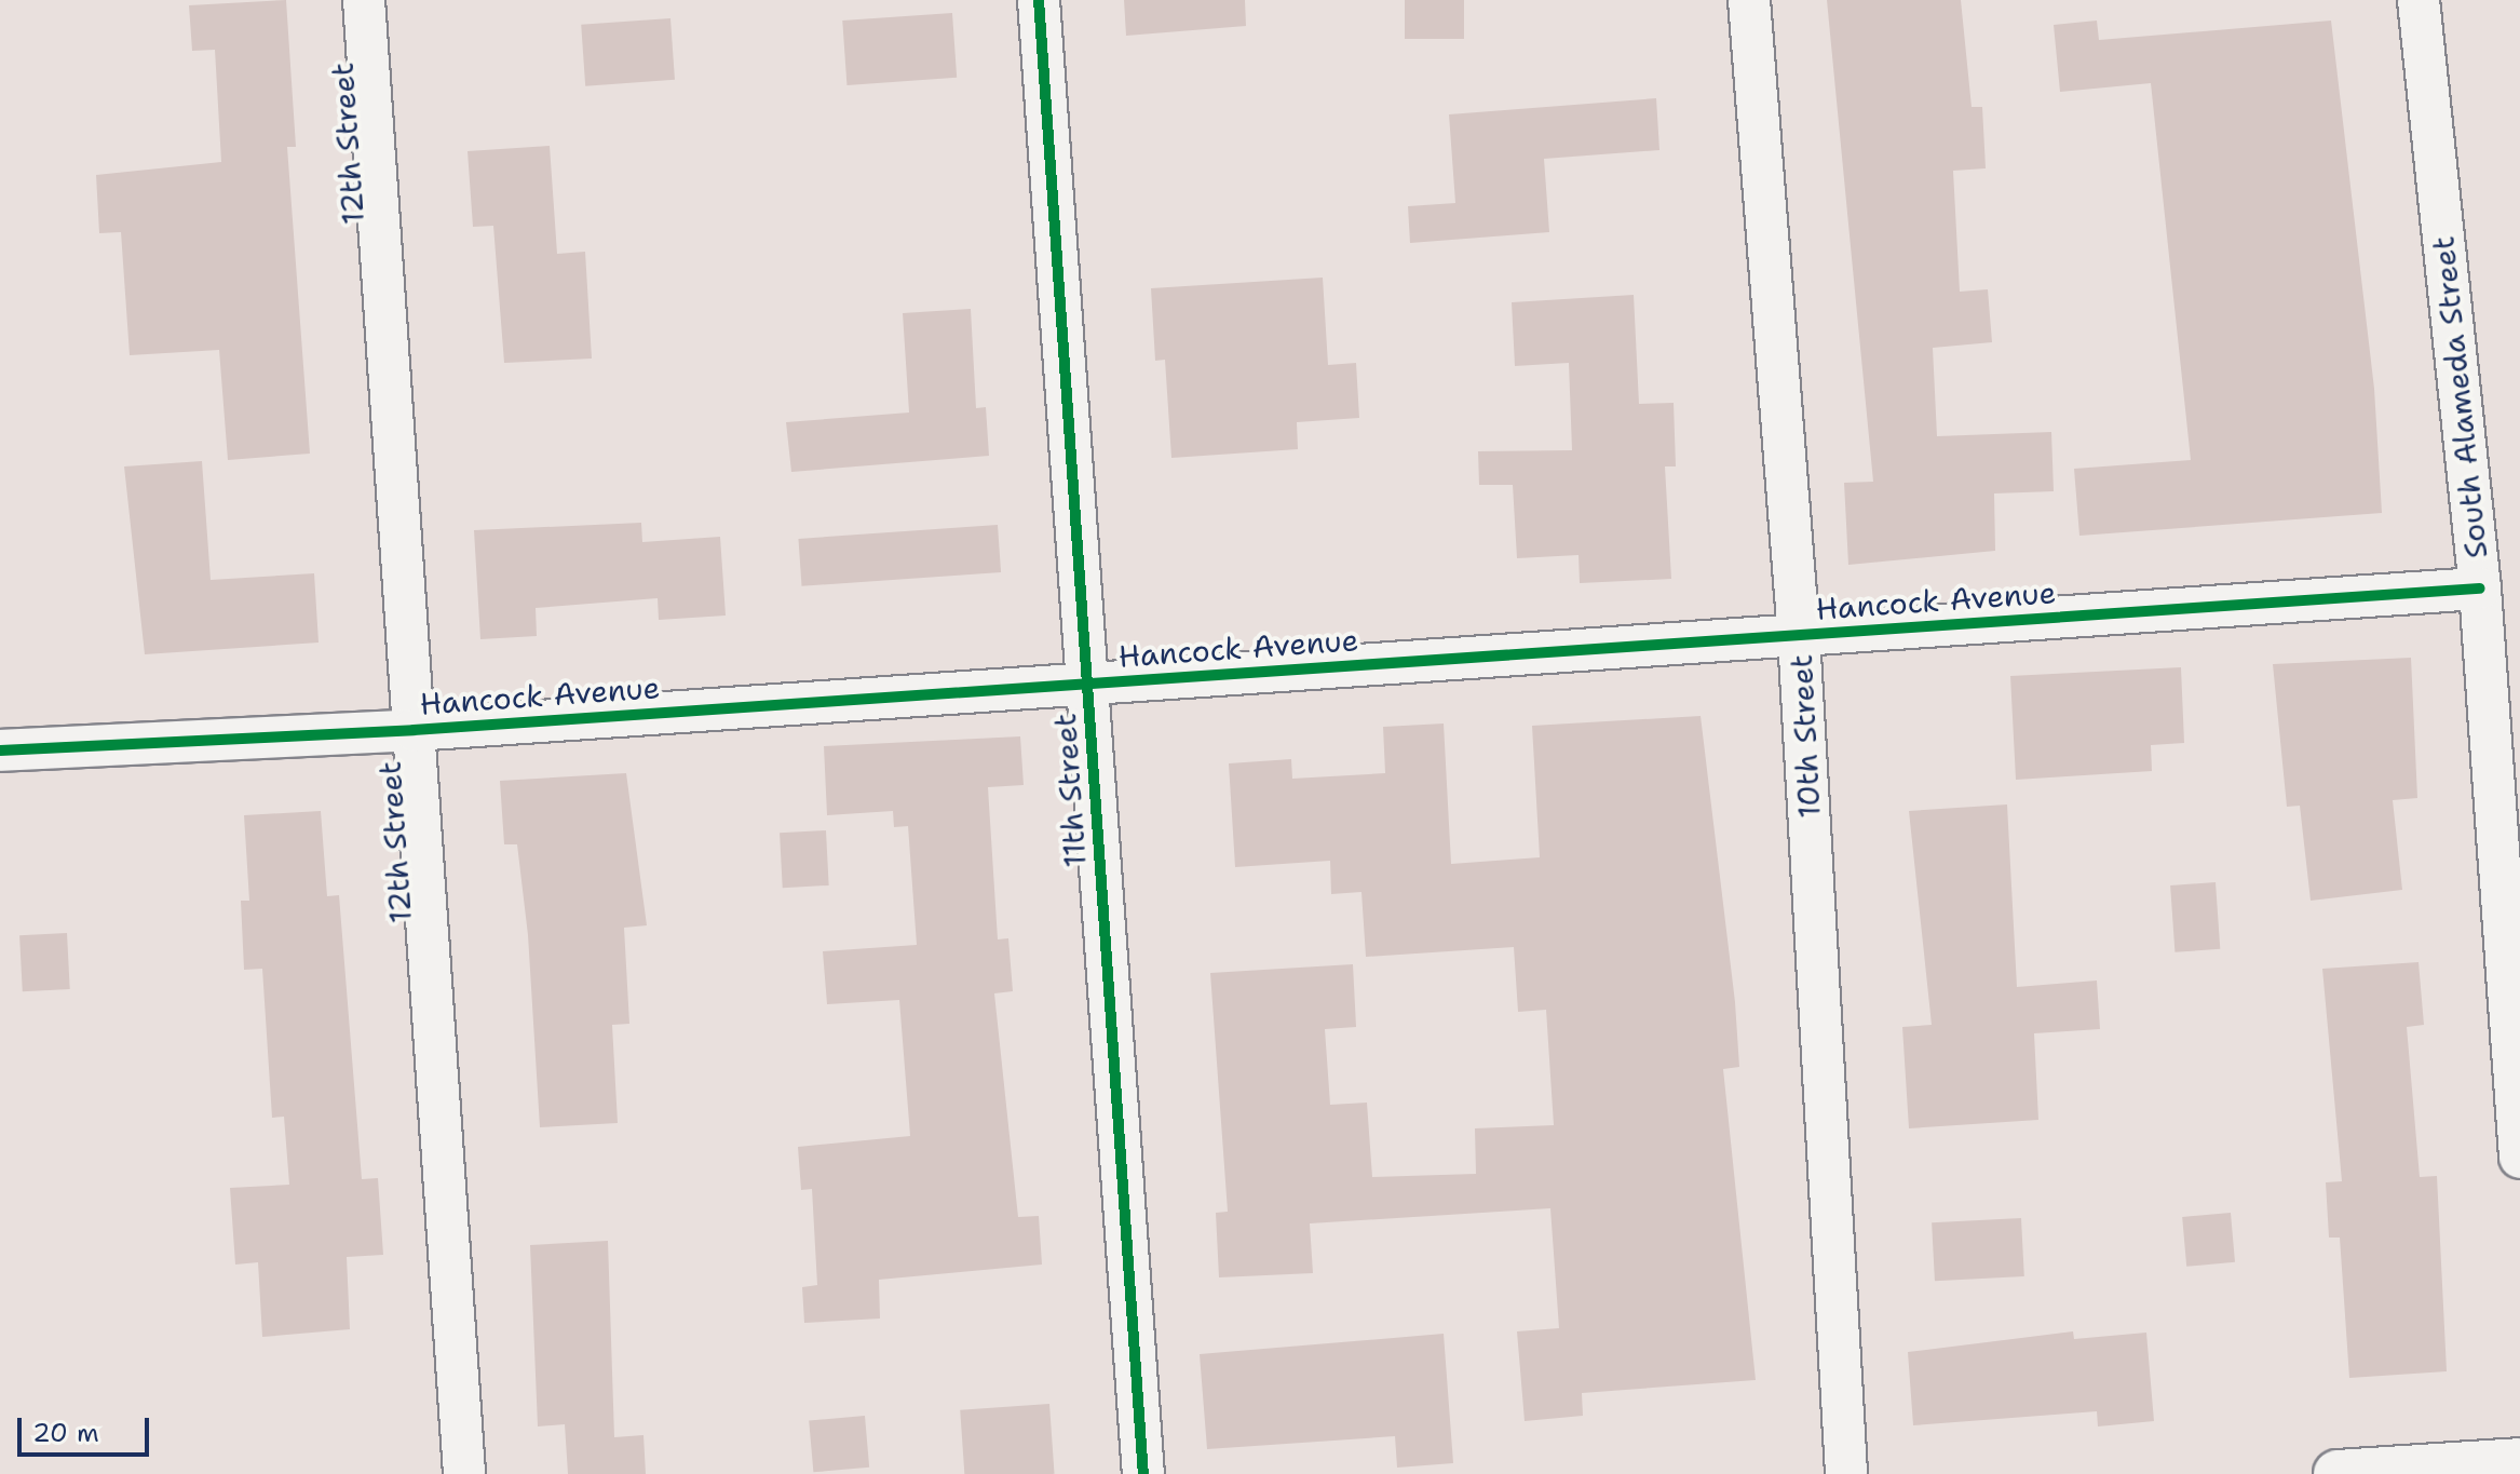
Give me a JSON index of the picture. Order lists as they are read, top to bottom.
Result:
{
  "streets": {
    "street": [
      "12th Street",
      "South Alameda Street",
      "Hancock Avenue",
      "10th Street",
      "11th Street"
    ]
  },
  "crossings": [
    ["12th Street", "Hancock Avenue"],
    ["South Alameda Street", "Hancock Avenue"],
    ["Hancock Avenue", "10th Street"],
    ["Hancock Avenue", "11th Street"]
  ],
  "scale_bar": "20 m"
}
